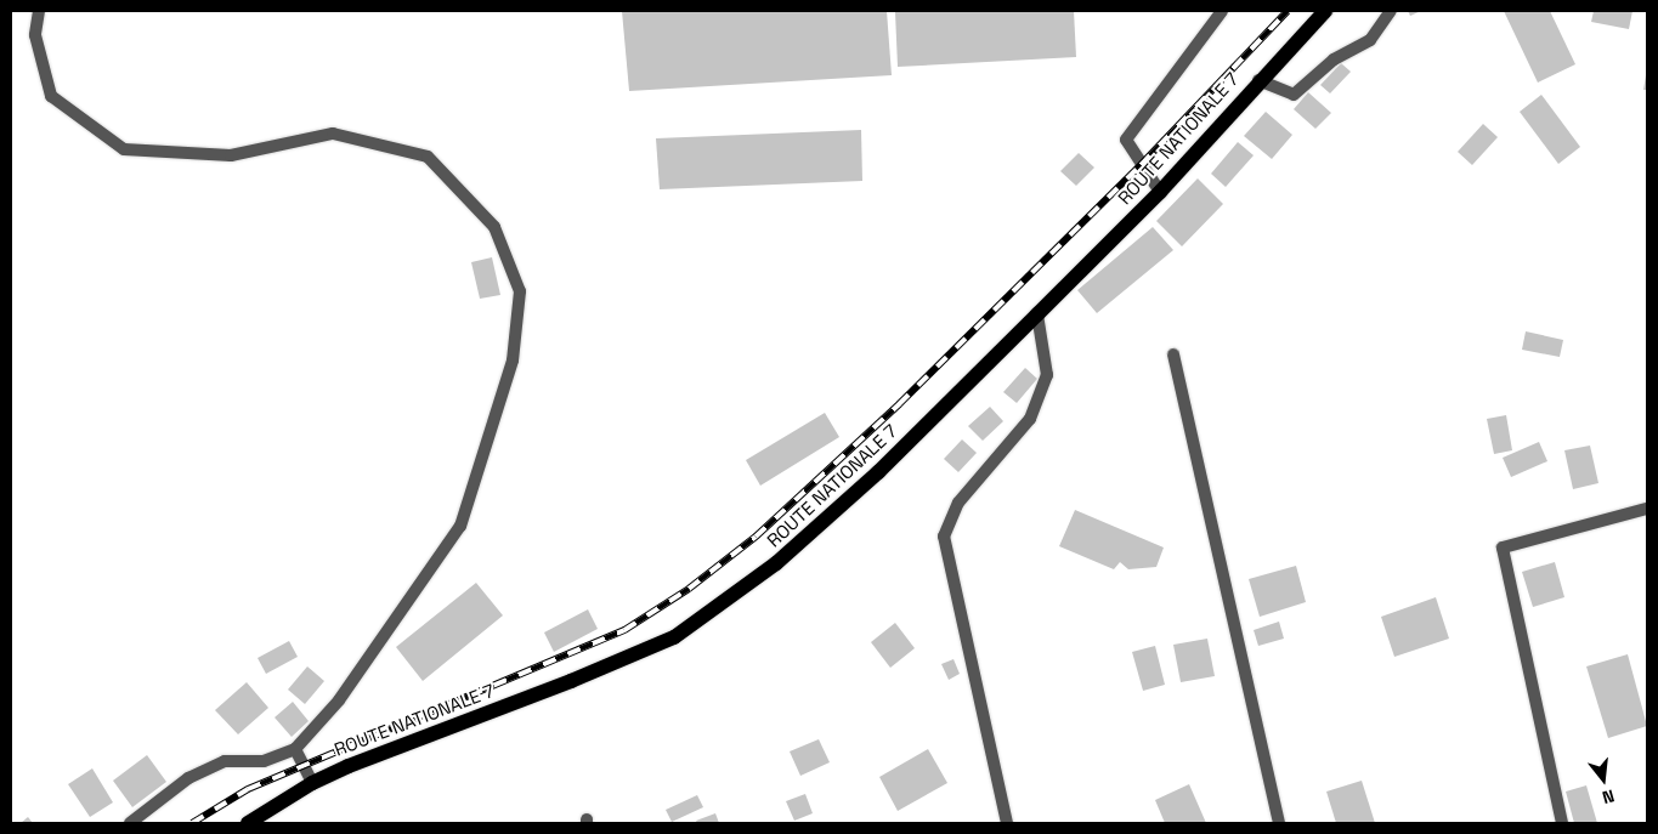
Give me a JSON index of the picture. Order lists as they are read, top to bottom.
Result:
{
  "streets": {
    "main road": ["ROUTE NATIONALE 7"]
  },
  "north": "bottom"
}
